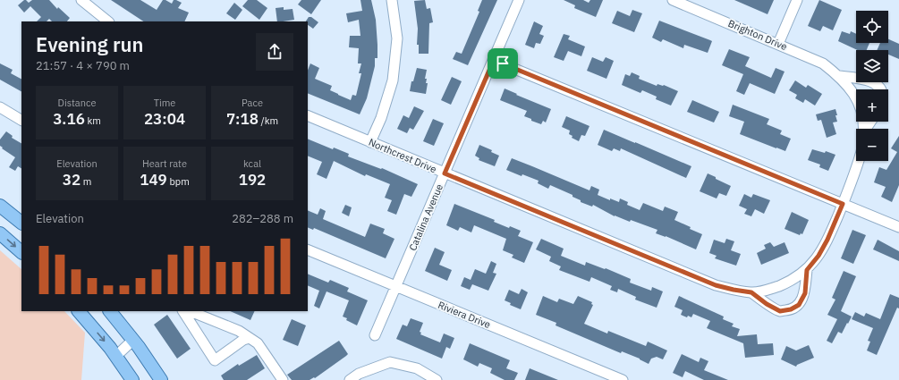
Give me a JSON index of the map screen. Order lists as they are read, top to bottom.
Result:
{
  "streets": {
    "street": [
      "Brighton Drive",
      "Northcrest Drive",
      "Catalina Avenue",
      "Riviera Drive"
    ]
  },
  "crossings": [
    ["Northcrest Drive", "Catalina Avenue"],
    ["Catalina Avenue", "Riviera Drive"]
  ],
  "page": {
    "map_buttons": ["+", "−"],
    "heading": ["Evening run", "21:57 · 4 × 790 m"],
    "stats": [
      ["Distance", "3.16 km"],
      ["Time", "23:04"],
      ["Pace", "7:18 /km"],
      ["Elevation", "32 m"],
      ["Heart rate", "149 bpm"],
      ["kcal", "192"]
    ],
    "chart": ["Elevation", "282–288 m"]
  }
}
